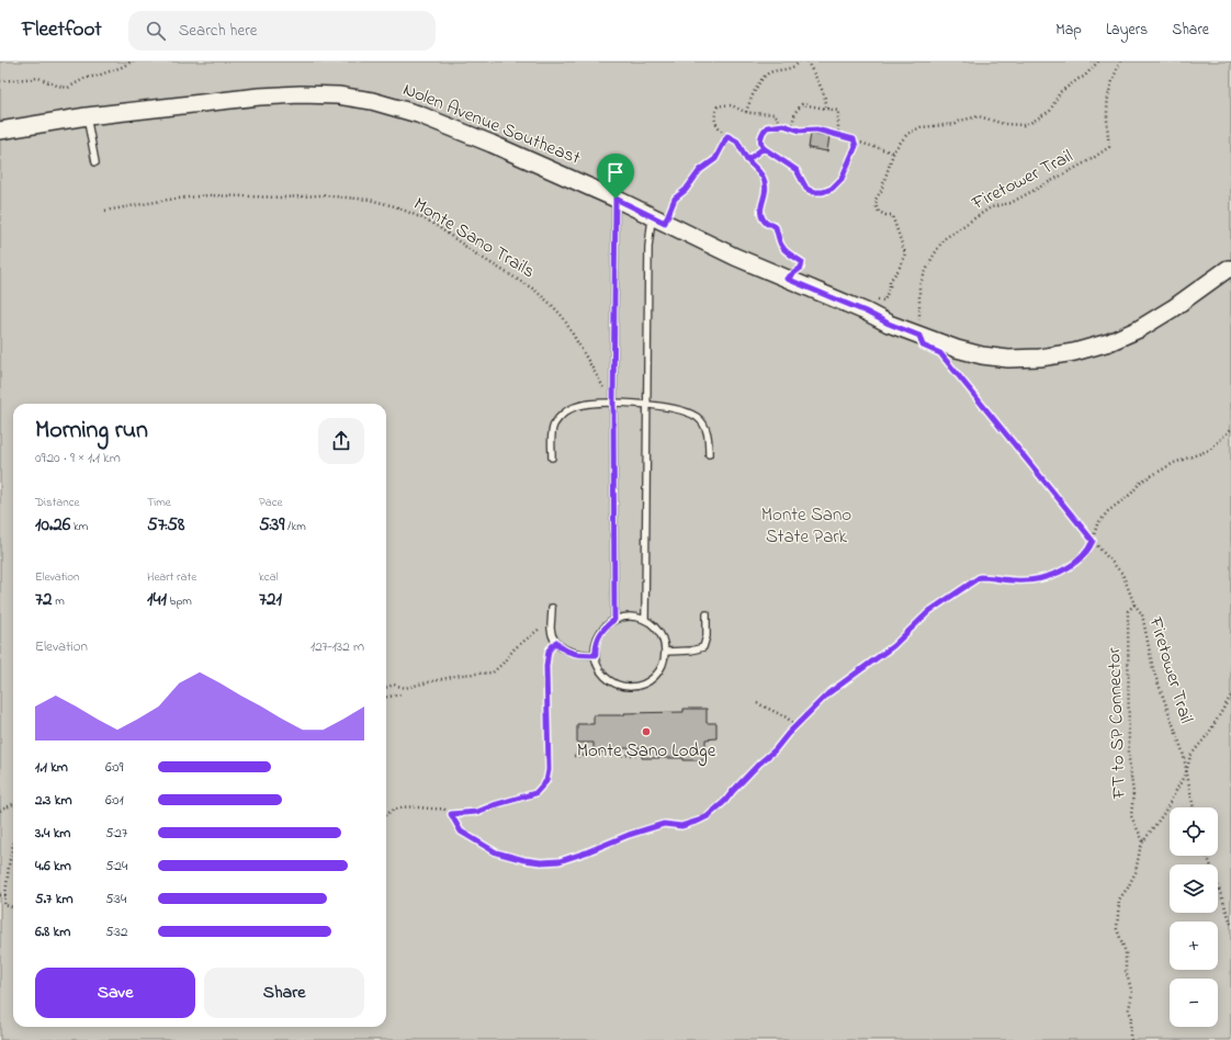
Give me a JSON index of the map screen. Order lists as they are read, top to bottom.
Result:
{
  "streets": {
    "street": ["Nolen Avenue Southeast"],
    "path": ["Firetower Trail", "Monte Sano Trails", "FT to SP Connector"]
  },
  "crossings": [
    ["Firetower Trail", "FT to SP Connector"]
  ],
  "parks": ["Monte Sano State Park"],
  "places": ["Monte Sano Lodge"],
  "page": {
    "header": "Fleetfoot",
    "search": "Search here",
    "nav": ["Map", "Layers", "Share"],
    "heading": ["Morning run", "09:20 · 9 × 1.1 km"],
    "stats": [
      ["Distance", "10.26 km"],
      ["Time", "57:58"],
      ["Pace", "5:39 /km"],
      ["Elevation", "72 m"],
      ["Heart rate", "141 bpm"],
      ["kcal", "721"]
    ],
    "chart": ["Elevation", "127–132 m"],
    "list": [
      {
        "name": "1.1 km",
        "note": "6:09"
      },
      {
        "name": "2.3 km",
        "note": "6:01"
      },
      {
        "name": "3.4 km",
        "note": "5:27"
      },
      {
        "name": "4.6 km",
        "note": "5:24"
      },
      {
        "name": "5.7 km",
        "note": "5:34"
      },
      {
        "name": "6.8 km",
        "note": "5:32"
      }
    ],
    "map_buttons": ["+", "−"],
    "buttons": ["Save", "Share"]
  }
}
